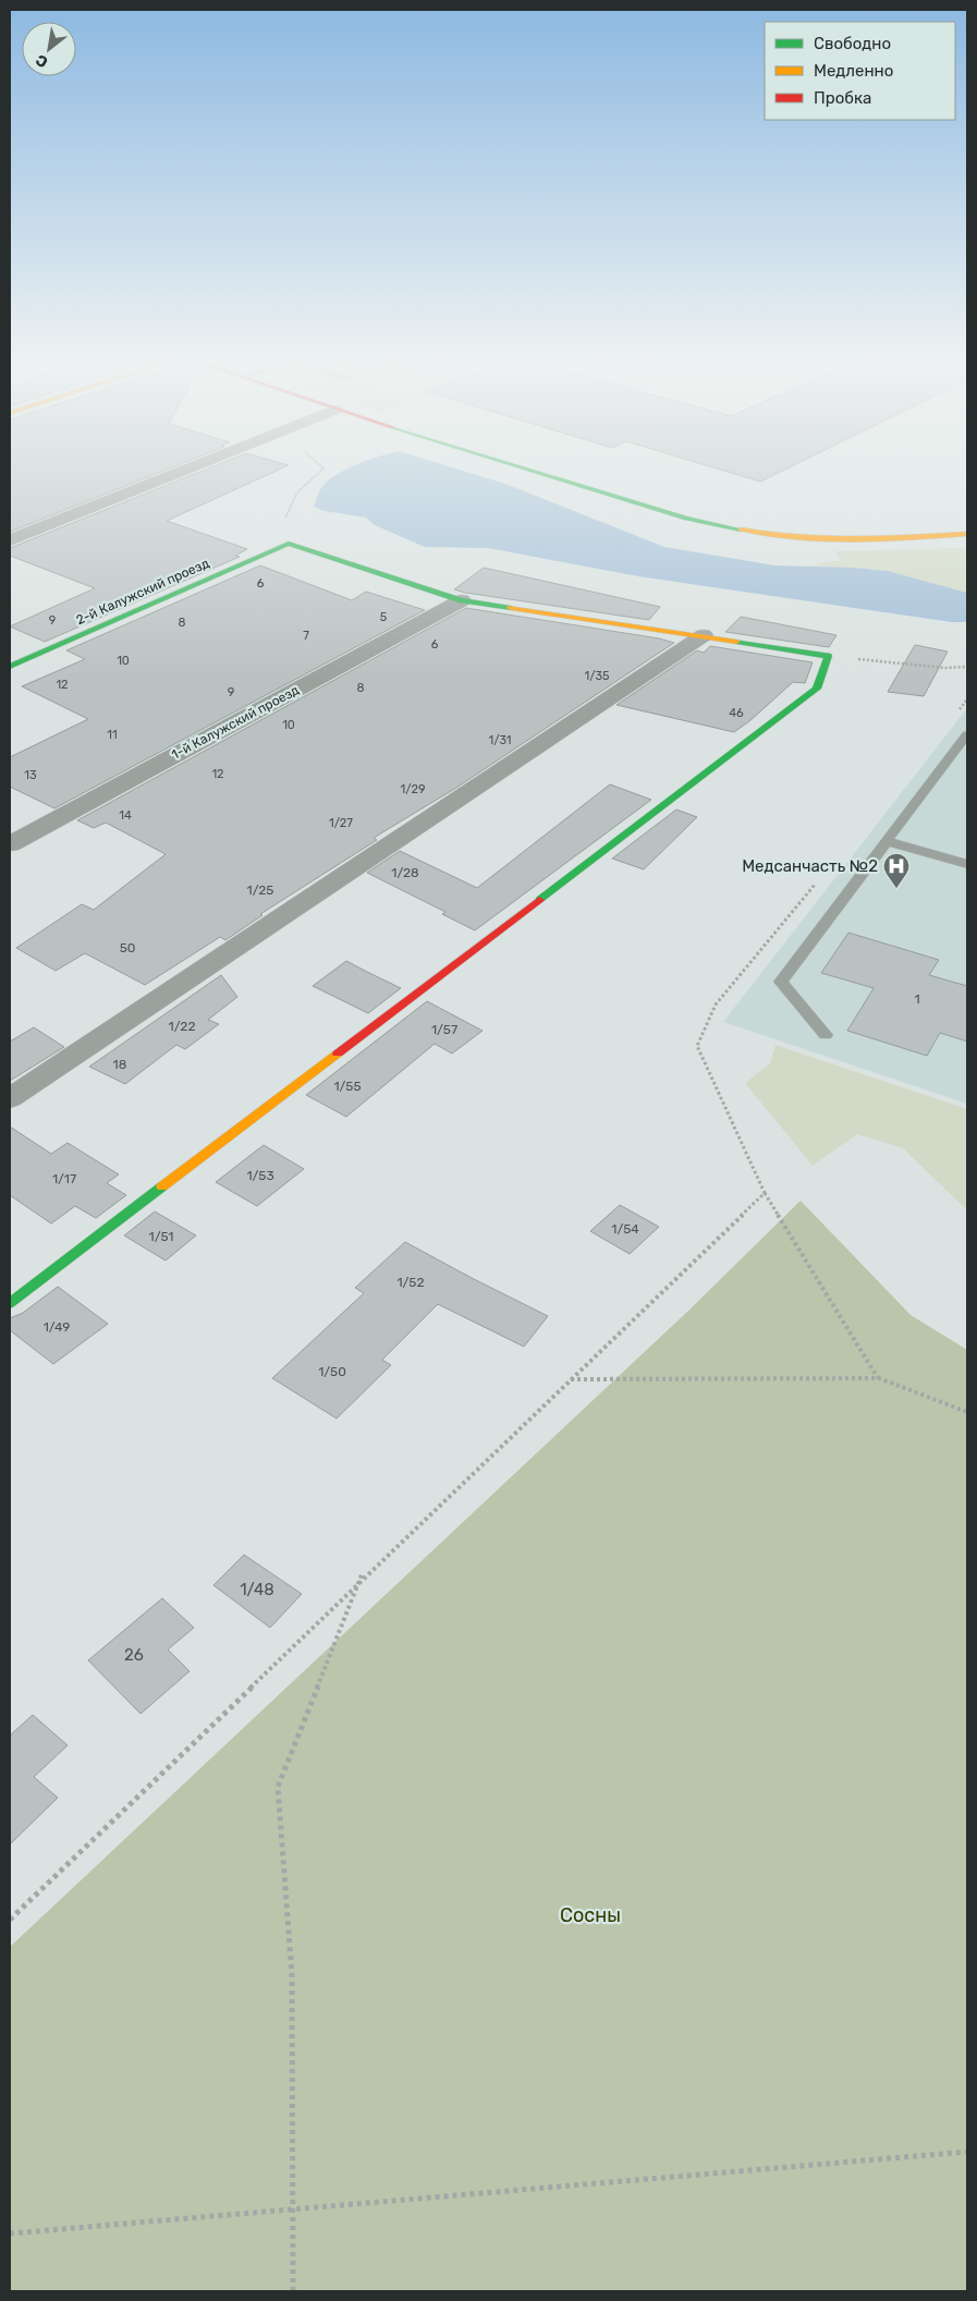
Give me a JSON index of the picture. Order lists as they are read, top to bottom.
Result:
{
  "streets": {
    "street": ["2-й Калужский проезд", "1-й Калужский проезд"]
  },
  "parks": ["Сосны"],
  "places": {
    "hospital": ["Медсанчасть №2"]
  },
  "house_numbers": [
    "6",
    "5",
    "9",
    "8",
    "7",
    "6",
    "10",
    "1/35",
    "12",
    "8",
    "9",
    "46",
    "10",
    "11",
    "1/31",
    "12",
    "13",
    "1/29",
    "14",
    "1/27",
    "1/28",
    "1/25",
    "50",
    "1",
    "1/22",
    "1/57",
    "18",
    "1/55",
    "1/53",
    "1/17",
    "1/54",
    "1/51",
    "1/52",
    "1/49",
    "1/50",
    "1/48",
    "26"
  ],
  "legend": ["Свободно", "Медленно", "Пробка"],
  "north": "bottom left"
}
